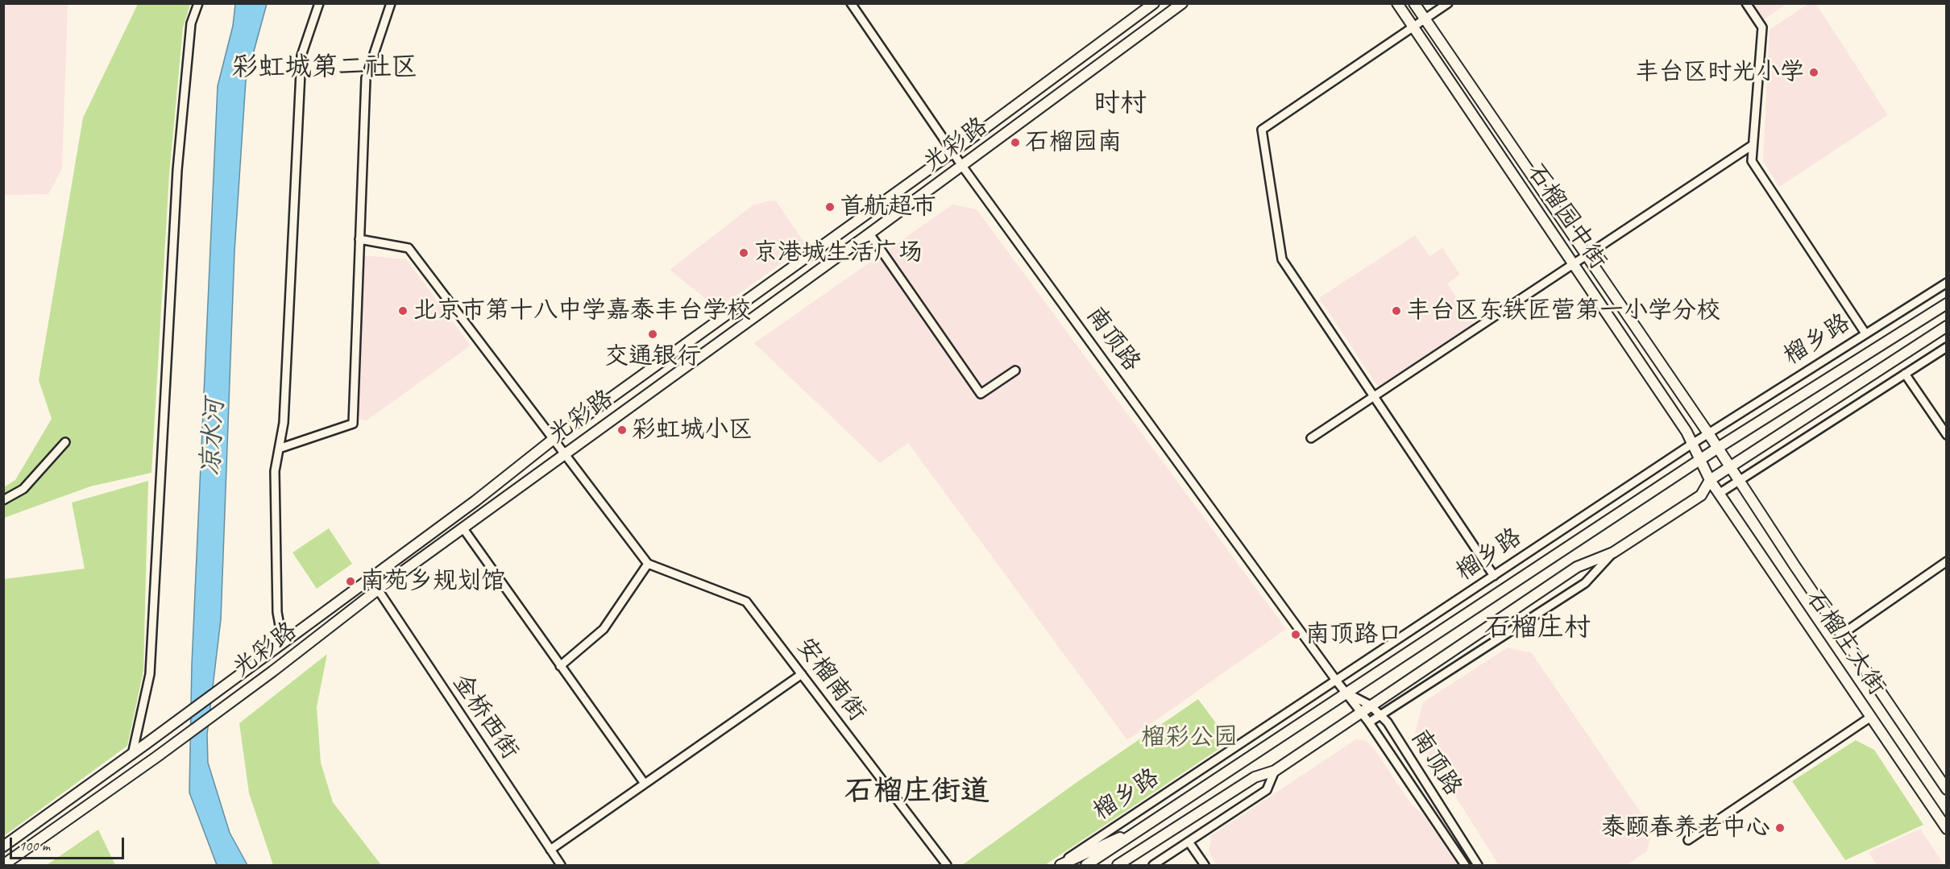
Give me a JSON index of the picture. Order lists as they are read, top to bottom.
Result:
{
  "streets": {
    "main road": [
      "光彩路",
      "石榴园中街",
      "榴乡路",
      "石榴庄大街"
    ],
    "street": ["南顶路", "安榴南街", "金桥西街"]
  },
  "crossings": [
    ["光彩路", "南顶路"],
    ["光彩路", "金桥西街"],
    ["石榴园中街", "榴乡路"],
    ["石榴园中街", "石榴庄大街"],
    ["南顶路", "榴乡路"]
  ],
  "districts": [
    "彩虹城第二社区",
    "时村",
    "石榴庄村",
    "石榴庄街道"
  ],
  "water": ["凉水河"],
  "parks": ["榴彩公园"],
  "places": [
    "丰台区时光小学",
    "石榴园南",
    "首航超市",
    "京港城生活广场",
    "北京市第十八中学嘉泰丰台学校",
    "丰台区东铁匠营第一小学分校",
    "交通银行",
    "彩虹城小区",
    "南苑乡规划馆",
    "南顶路口",
    "泰颐春养老中心"
  ],
  "scale_bar": "100 m"
}
